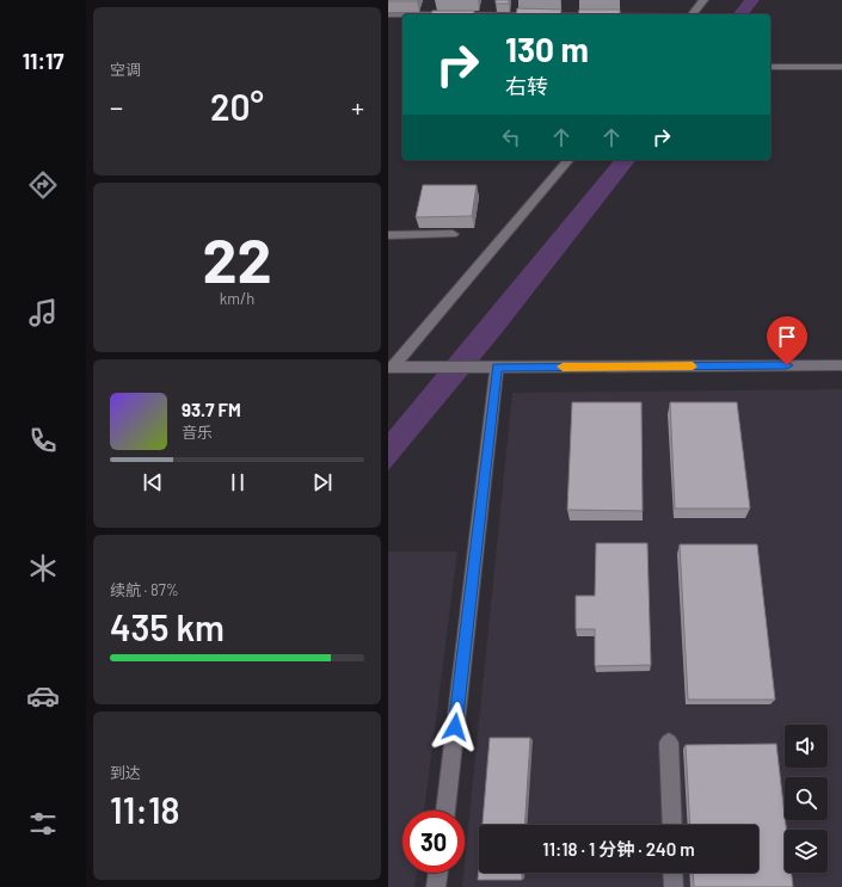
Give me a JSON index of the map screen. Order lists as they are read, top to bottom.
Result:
{
  "page": {
    "tabs": "11:17",
    "tile": [
      "空调",
      ["22", "km/h"],
      ["续航 · 87%", "435 km"],
      ["到达", "11:18"]
    ],
    "turn": ["130 m", "右转"],
    "heat": ["−", "20°", "+"],
    "song": ["93.7 FM", "音乐"],
    "limit": "30",
    "trip": "11:18 · 1 分钟 · 240 m"
  }
}
